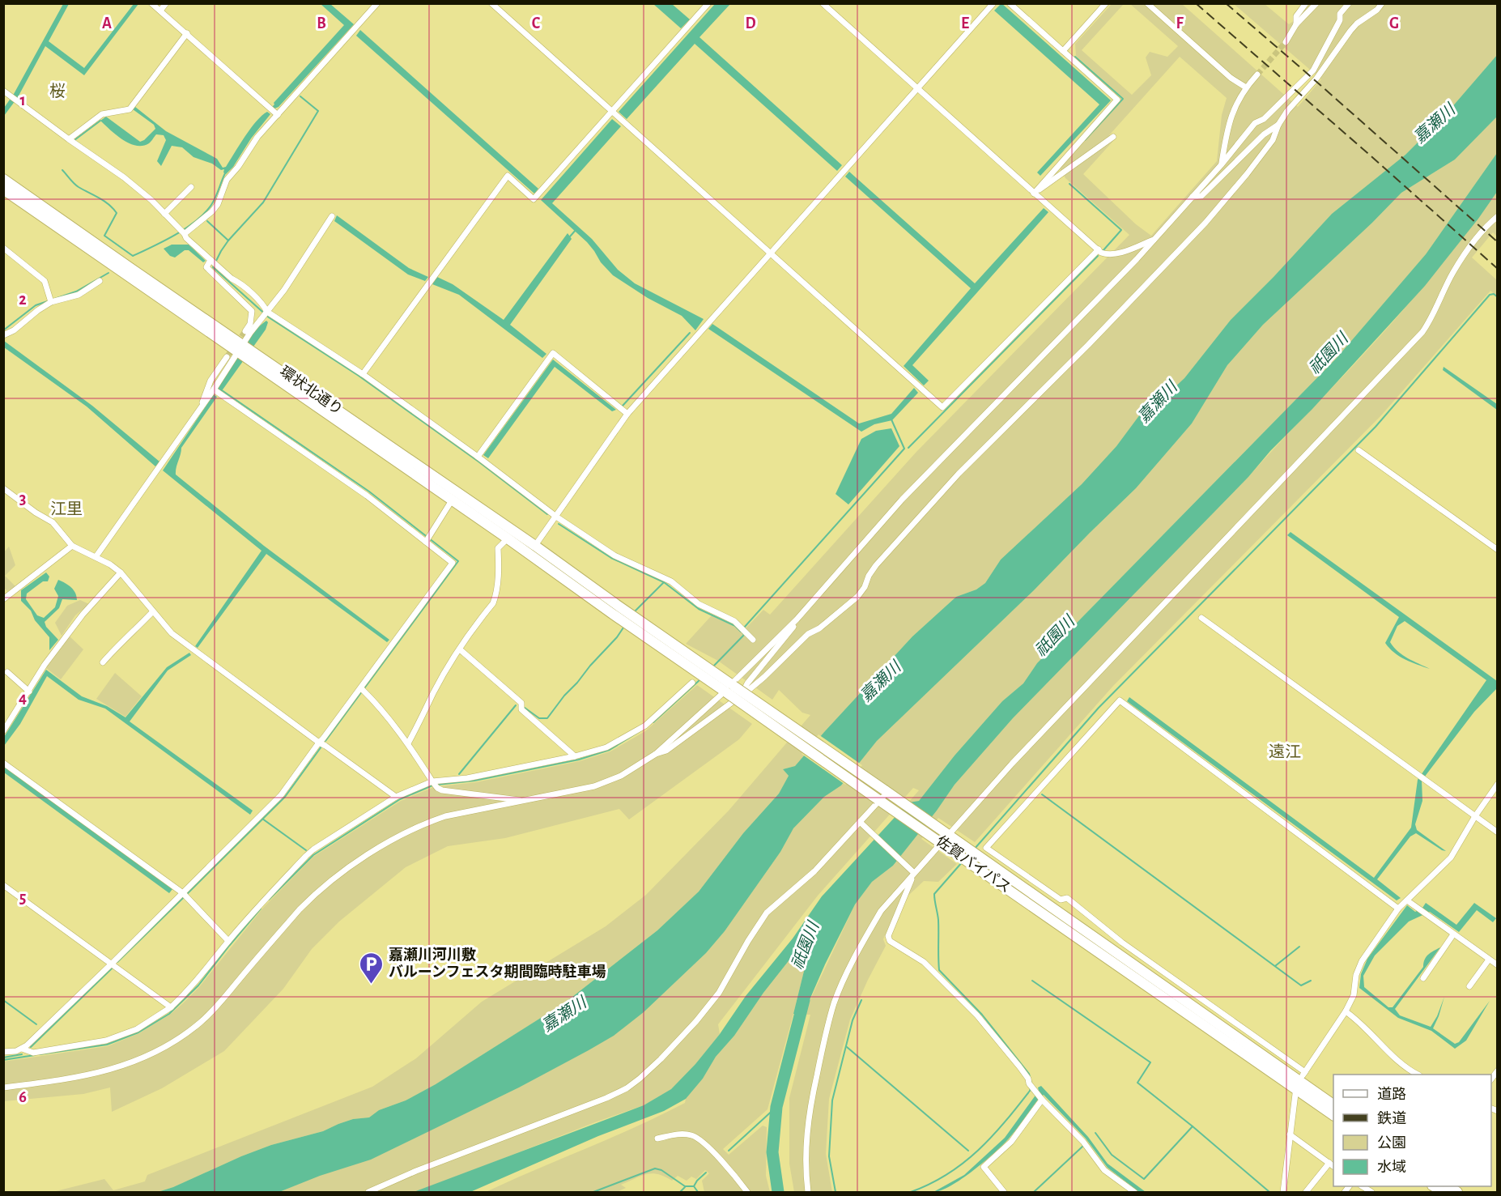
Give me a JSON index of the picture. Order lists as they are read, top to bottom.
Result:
{
  "streets": {
    "highway": ["環状北通り", "佐賀バイパス"]
  },
  "crossings": [
    ["環状北通り", "佐賀バイパス"]
  ],
  "districts": ["桜", "江里", "遠江"],
  "water": ["嘉瀬川", "祇園川"],
  "places": {
    "parking": ["嘉瀬川河川敷 バルーンフェスタ期間臨時駐車場"]
  },
  "legend": [
    "道路",
    "鉄道",
    "公園",
    "水域"
  ],
  "grid": {
    "columns": [
      "A",
      "B",
      "C",
      "D",
      "E",
      "F",
      "G"
    ],
    "rows": [
      "1",
      "2",
      "3",
      "4",
      "5",
      "6"
    ]
  }
}
